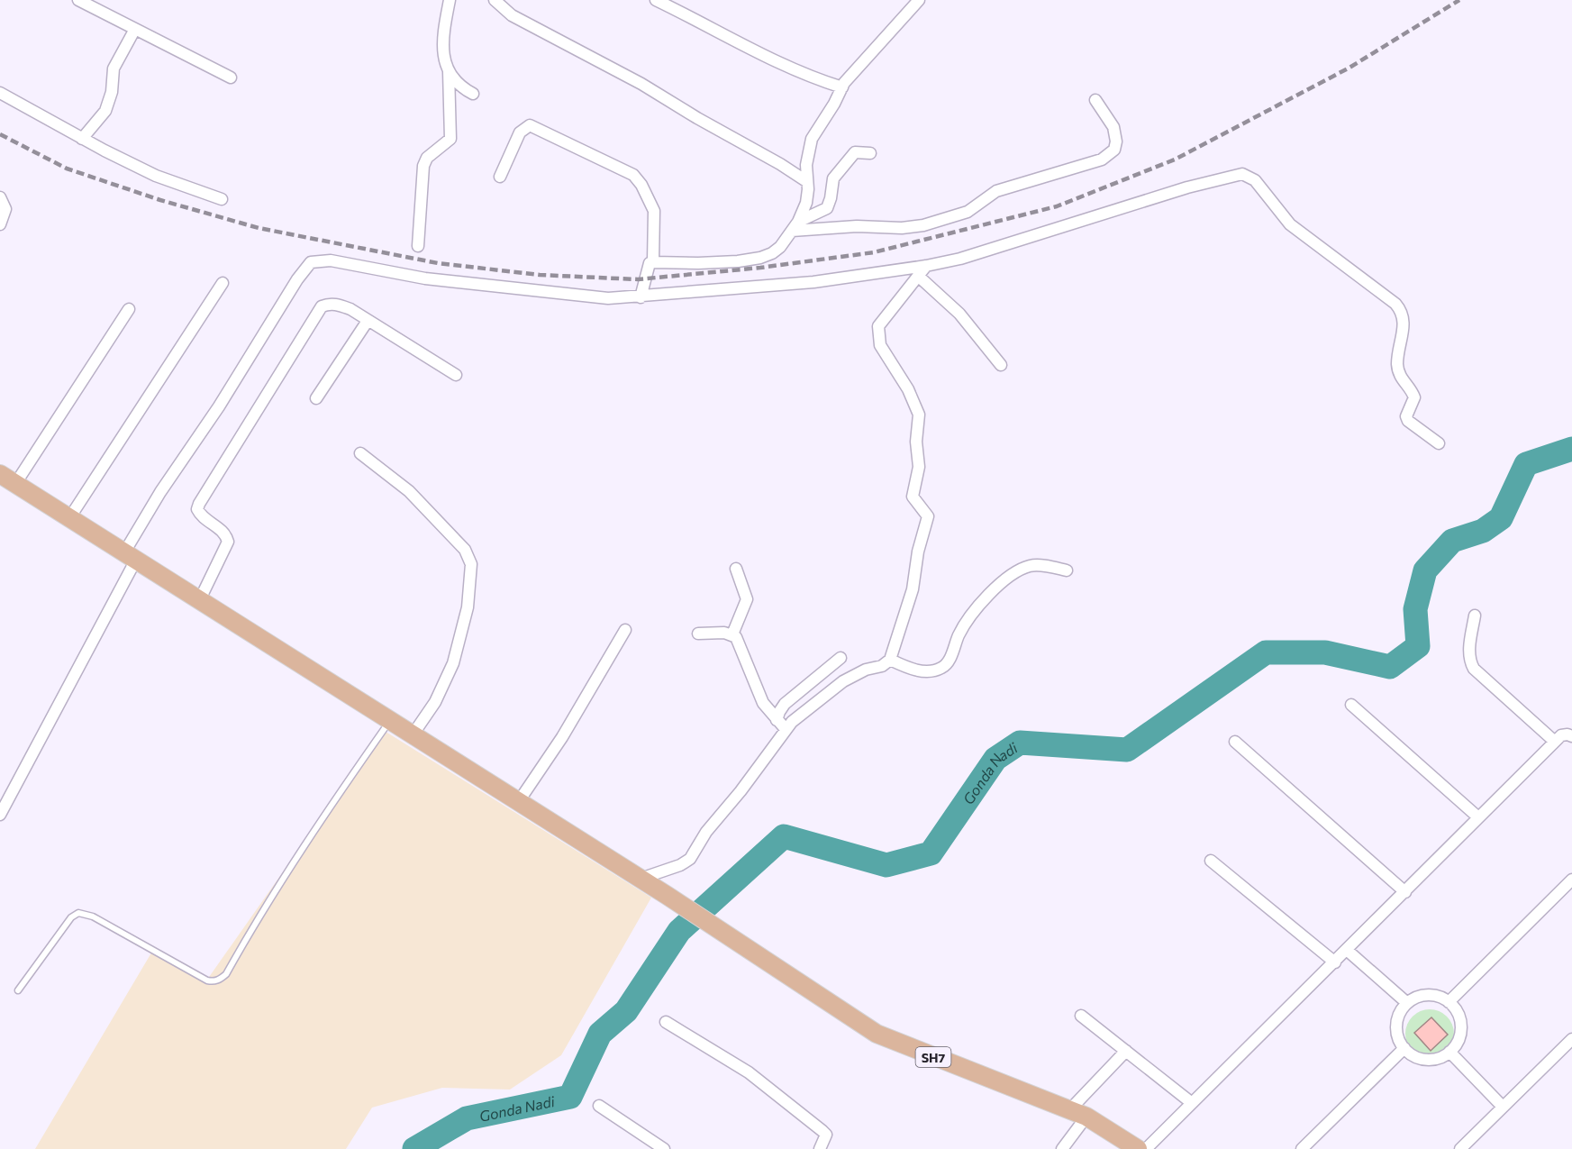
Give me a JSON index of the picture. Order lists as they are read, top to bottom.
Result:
{
  "streets": {
    "main road": ["SH7"]
  },
  "water": ["Gonda Nadi"]
}
